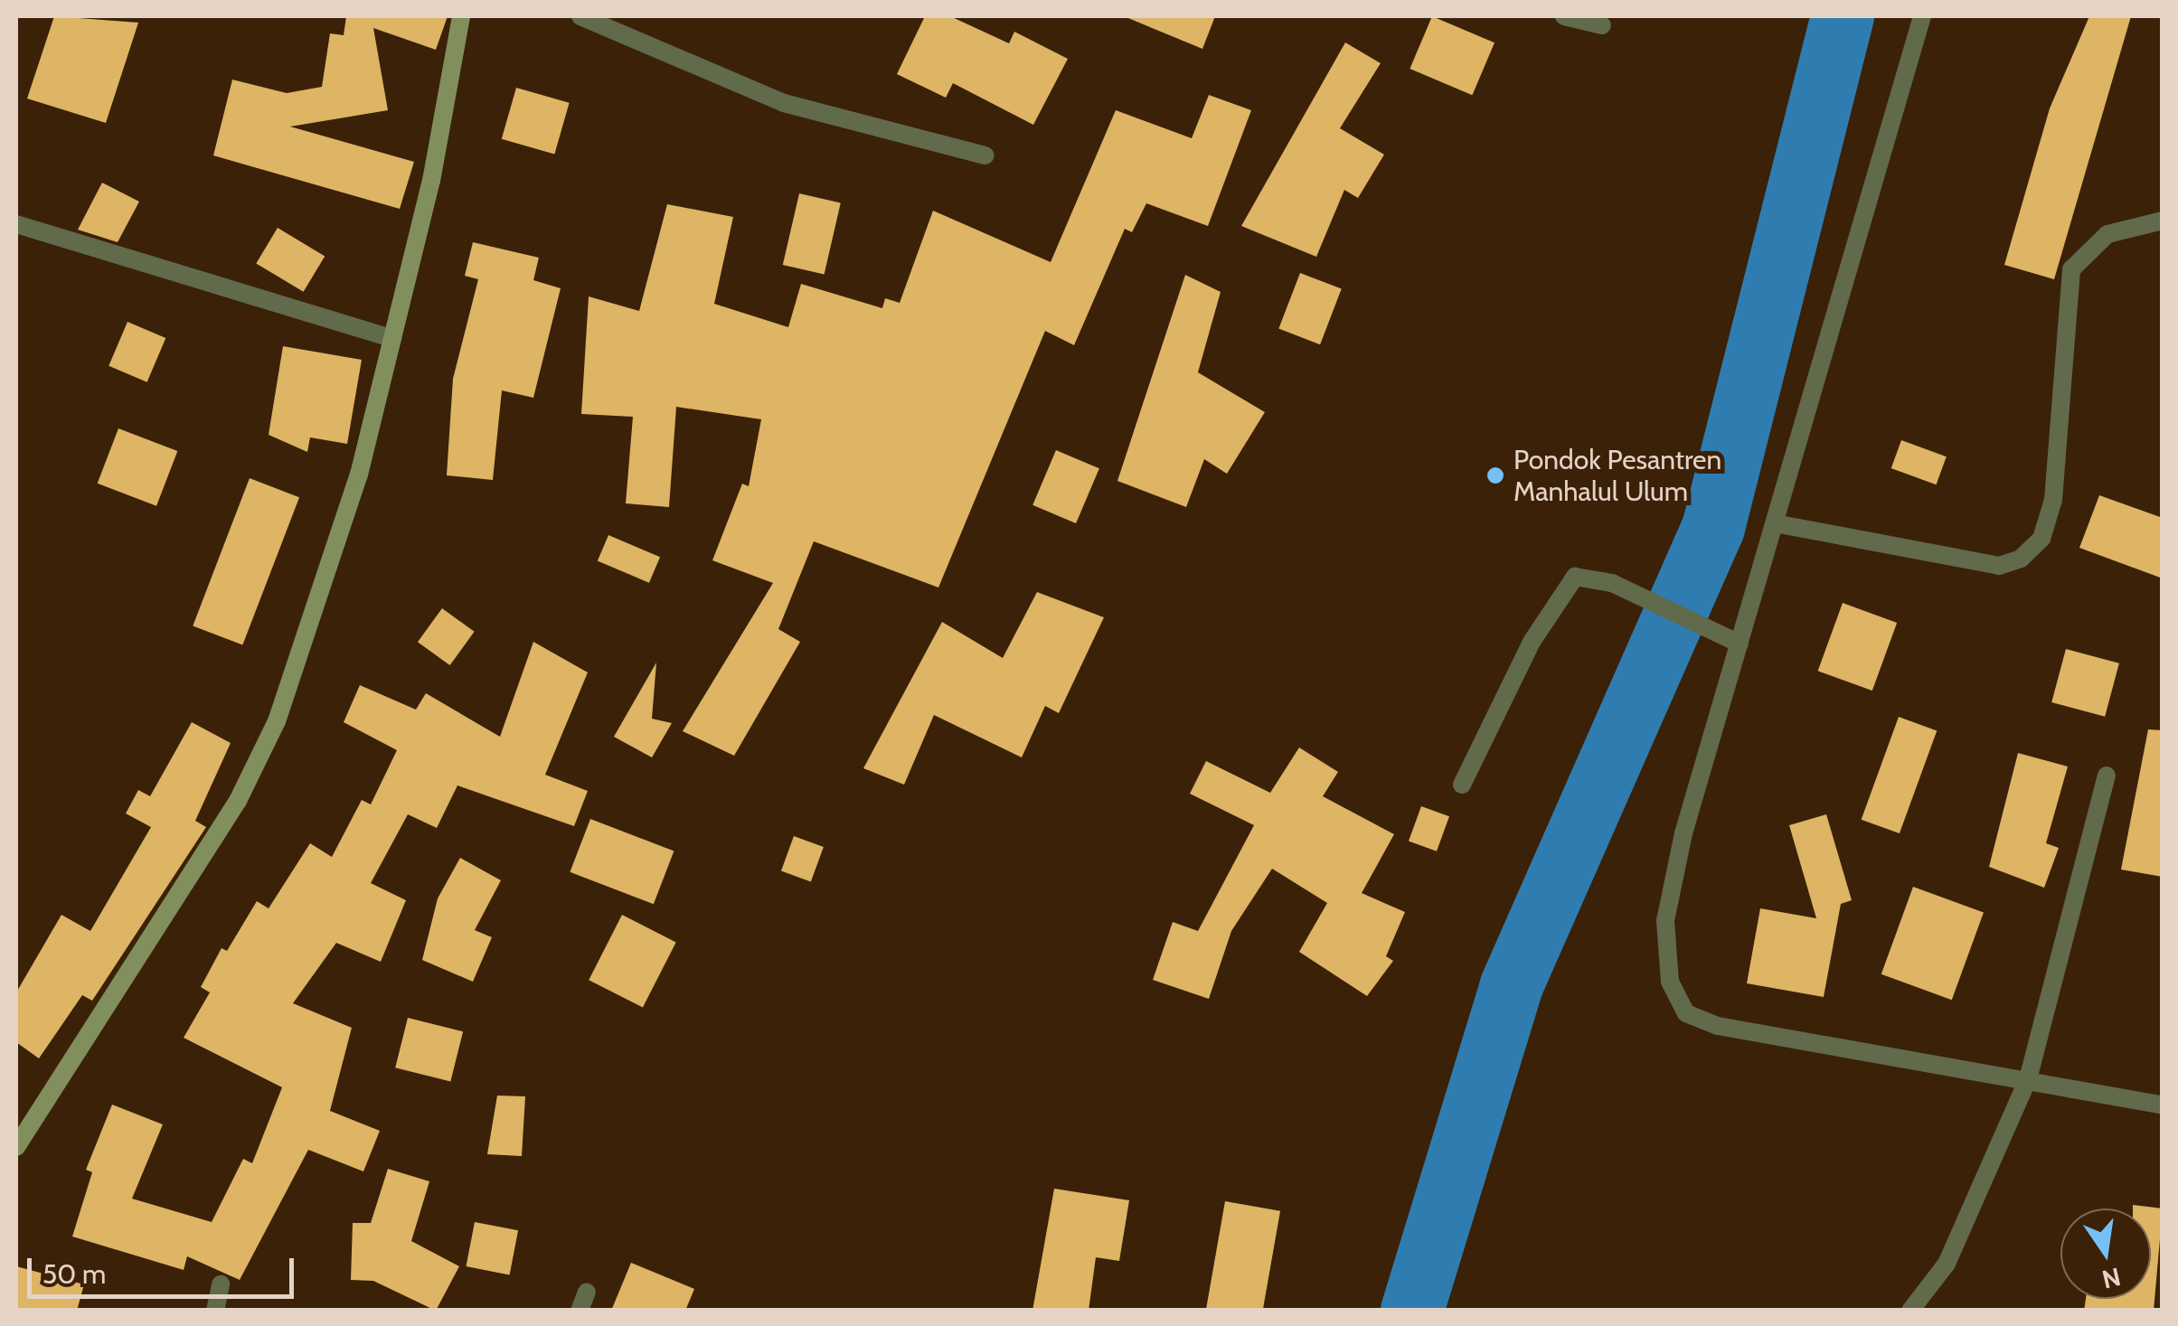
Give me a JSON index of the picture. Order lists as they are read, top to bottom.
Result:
{
  "places": ["Pondok Pesantren Manhalul Ulum"],
  "scale_bar": "50 m",
  "north": "bottom"
}
